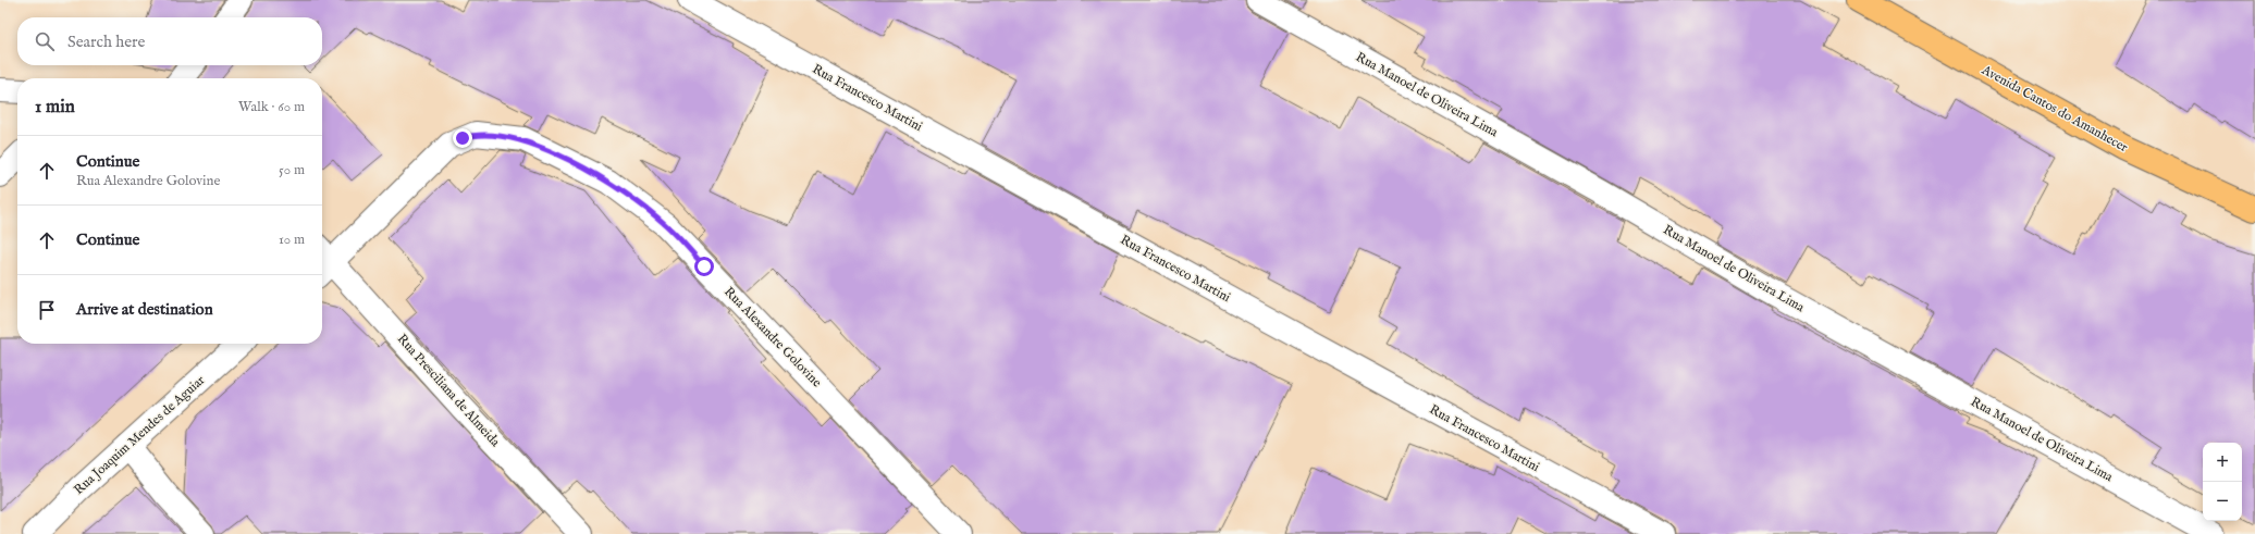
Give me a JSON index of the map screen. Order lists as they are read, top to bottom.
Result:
{
  "streets": {
    "main road": ["Avenida Cantos do Amanhecer"],
    "street": [
      "Rua Manoel de Oliveira Lima",
      "Rua Francesco Martini",
      "Rua Alexandre Golovine",
      "Rua Presciliana de Almeida",
      "Rua Joaquim Mendes de Aguiar"
    ]
  },
  "crossings": [
    ["Rua Alexandre Golovine", "Rua Presciliana de Almeida"]
  ],
  "page": {
    "search": "Search here",
    "heading": ["1 min", "Walk · 60 m"],
    "list": [
      ["Continue", "Rua Alexandre Golovine", "50 m"],
      ["Continue", "10 m"],
      "Arrive at destination"
    ],
    "map_buttons": ["+", "−"]
  }
}
